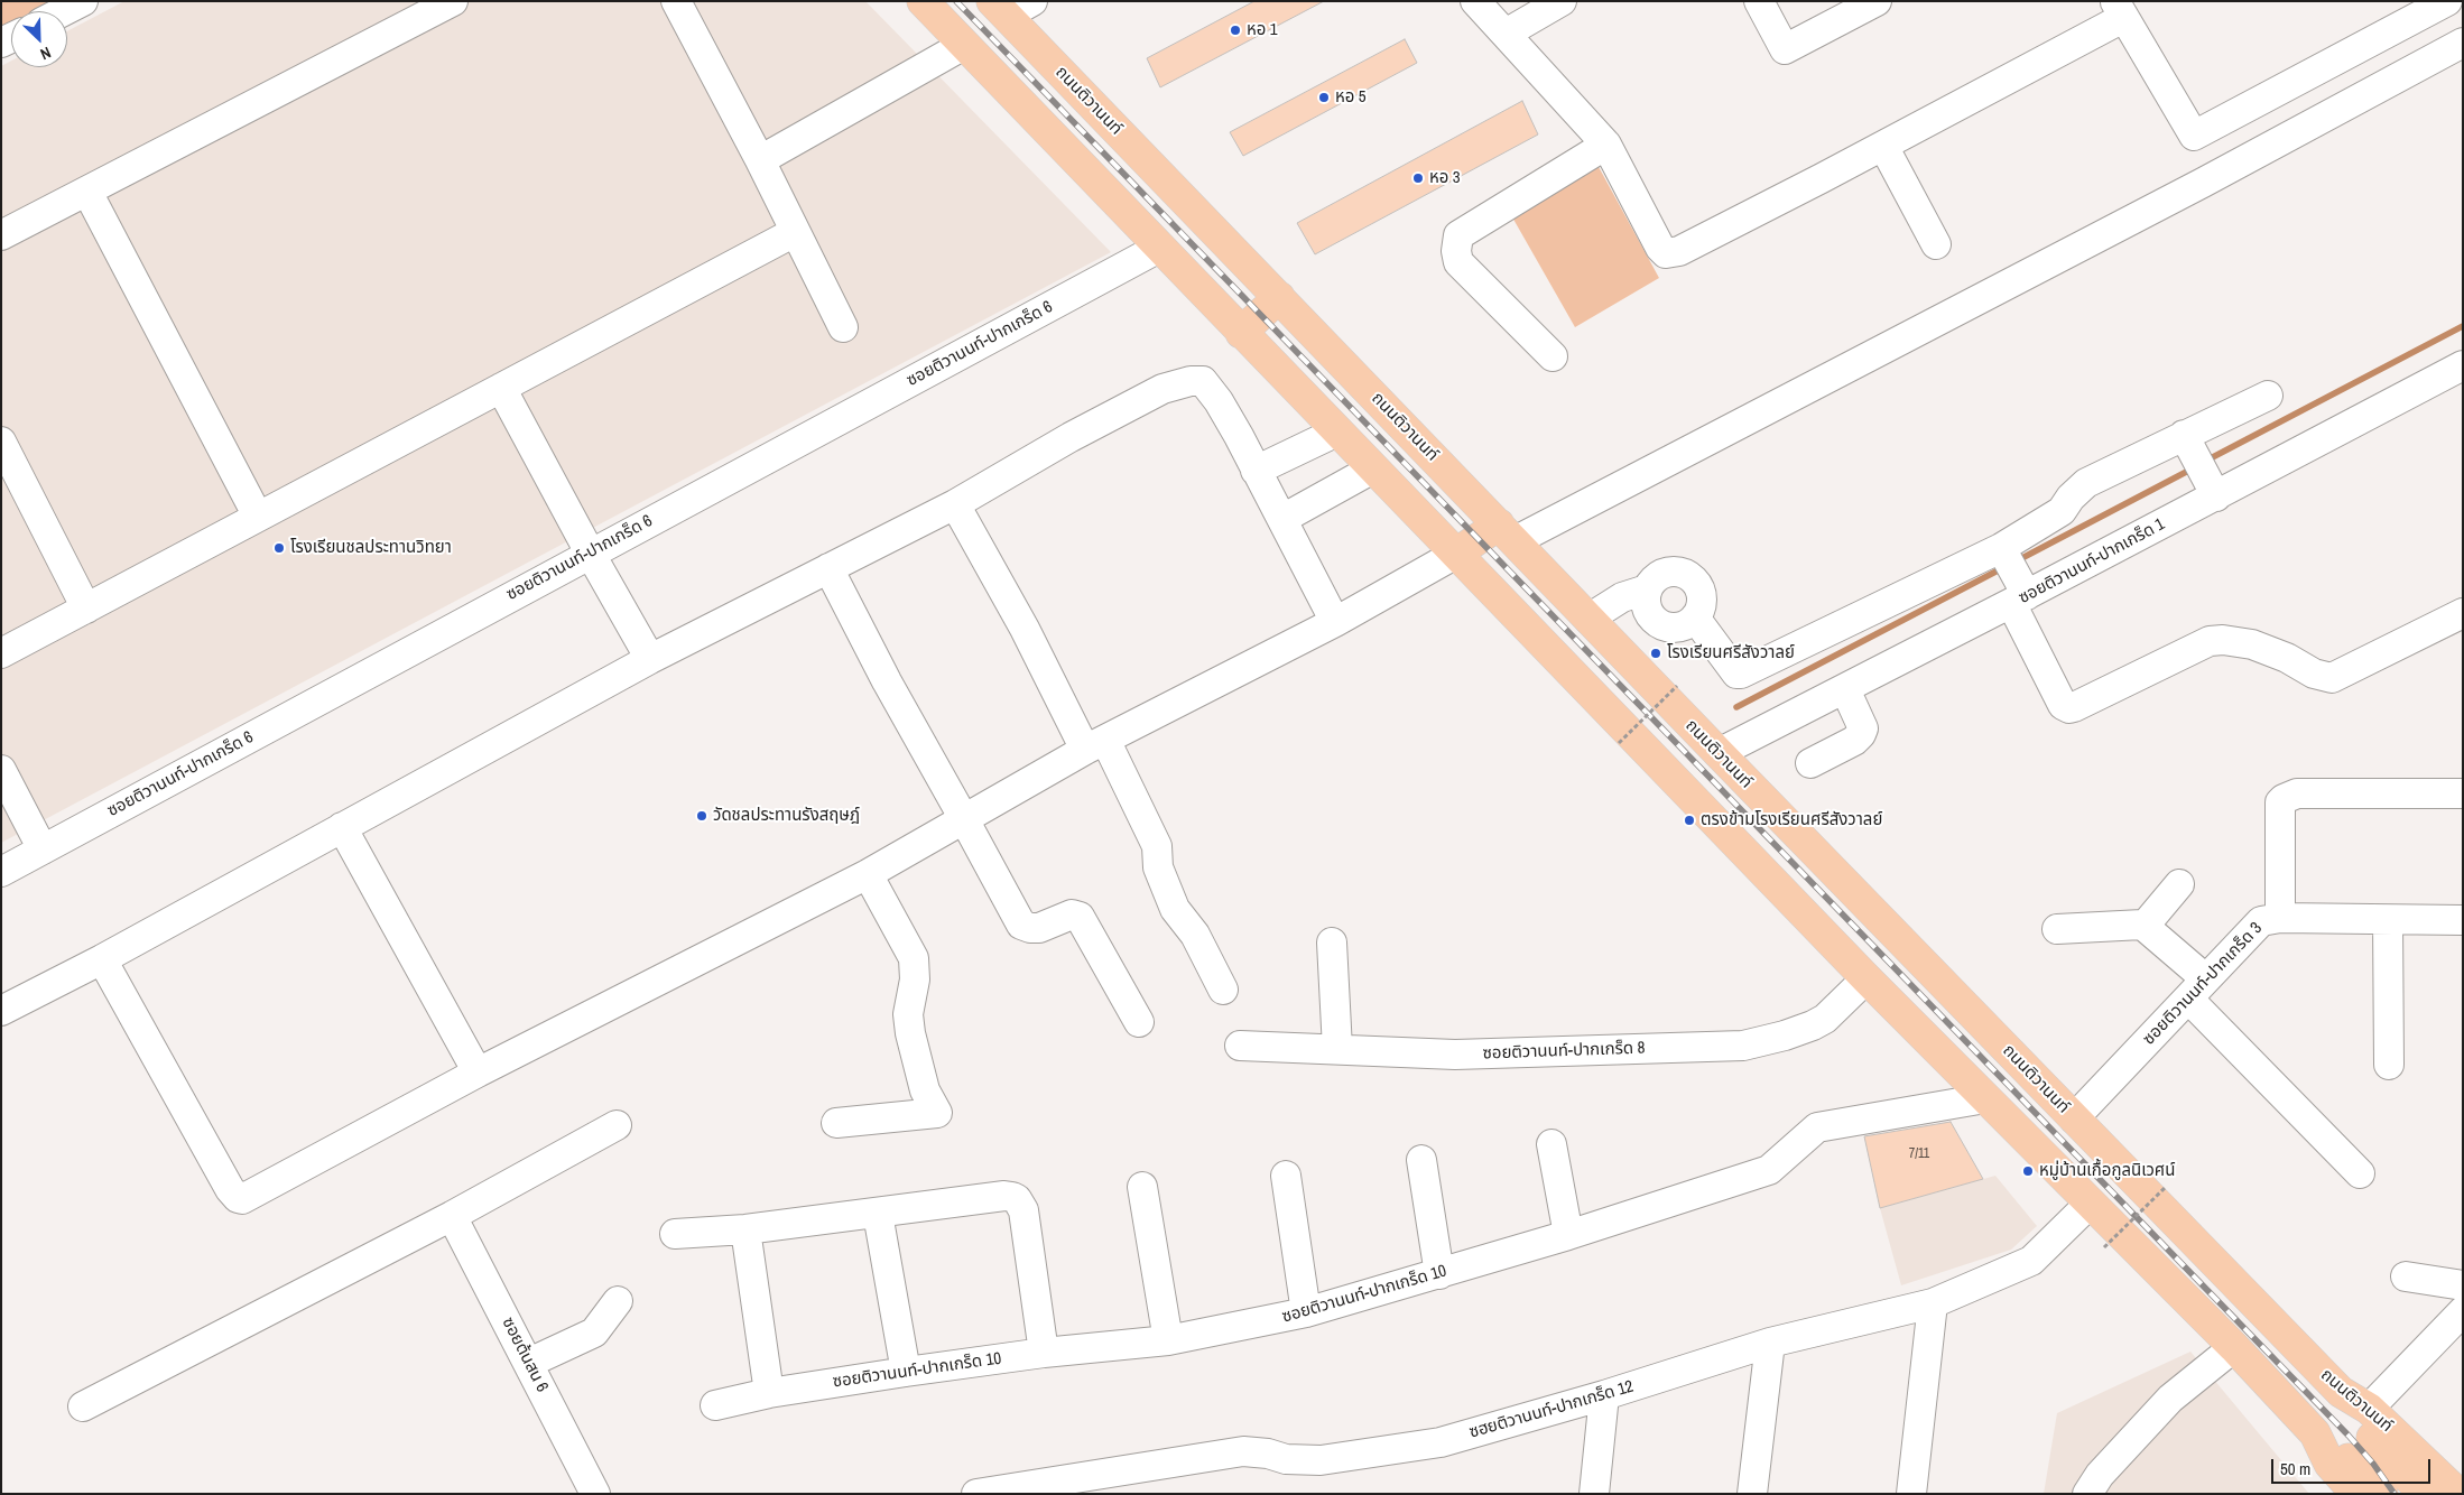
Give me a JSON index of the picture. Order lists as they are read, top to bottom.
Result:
{
  "streets": {
    "main road": ["ถนนติวานนท์"],
    "street": [
      "ซอยติวานนท์-ปากเกร็ด 6",
      "ซอยติวานนท์-ปากเกร็ด 1",
      "ซอยติวานนท์-ปากเกร็ด 3",
      "ซอยติวานนท์-ปากเกร็ด 8",
      "ซอยติวานนท์-ปากเกร็ด 10",
      "ซอยต้นสน 6",
      "ซฮยติวานนท์-ปากเกร็ด 12"
    ]
  },
  "crossings": [
    ["ถนนติวานนท์", "ซอยติวานนท์-ปากเกร็ด 1"],
    ["ถนนติวานนท์", "ซอยติวานนท์-ปากเกร็ด 3"]
  ],
  "places": [
    "หอ 1",
    "หอ 5",
    "หอ 3",
    "โรงเรียนชลประทานวิทยา",
    "โรงเรียนศรีสังวาลย์",
    "วัดชลประทานรังสฤษฎ์",
    "ตรงข้ามโรงเรียนศรีสังวาลย์",
    "หมู่บ้านเกื้อกูลนิเวศน์"
  ],
  "house_numbers": ["7/11"],
  "scale_bar": "50 m",
  "north": "bottom right"
}
